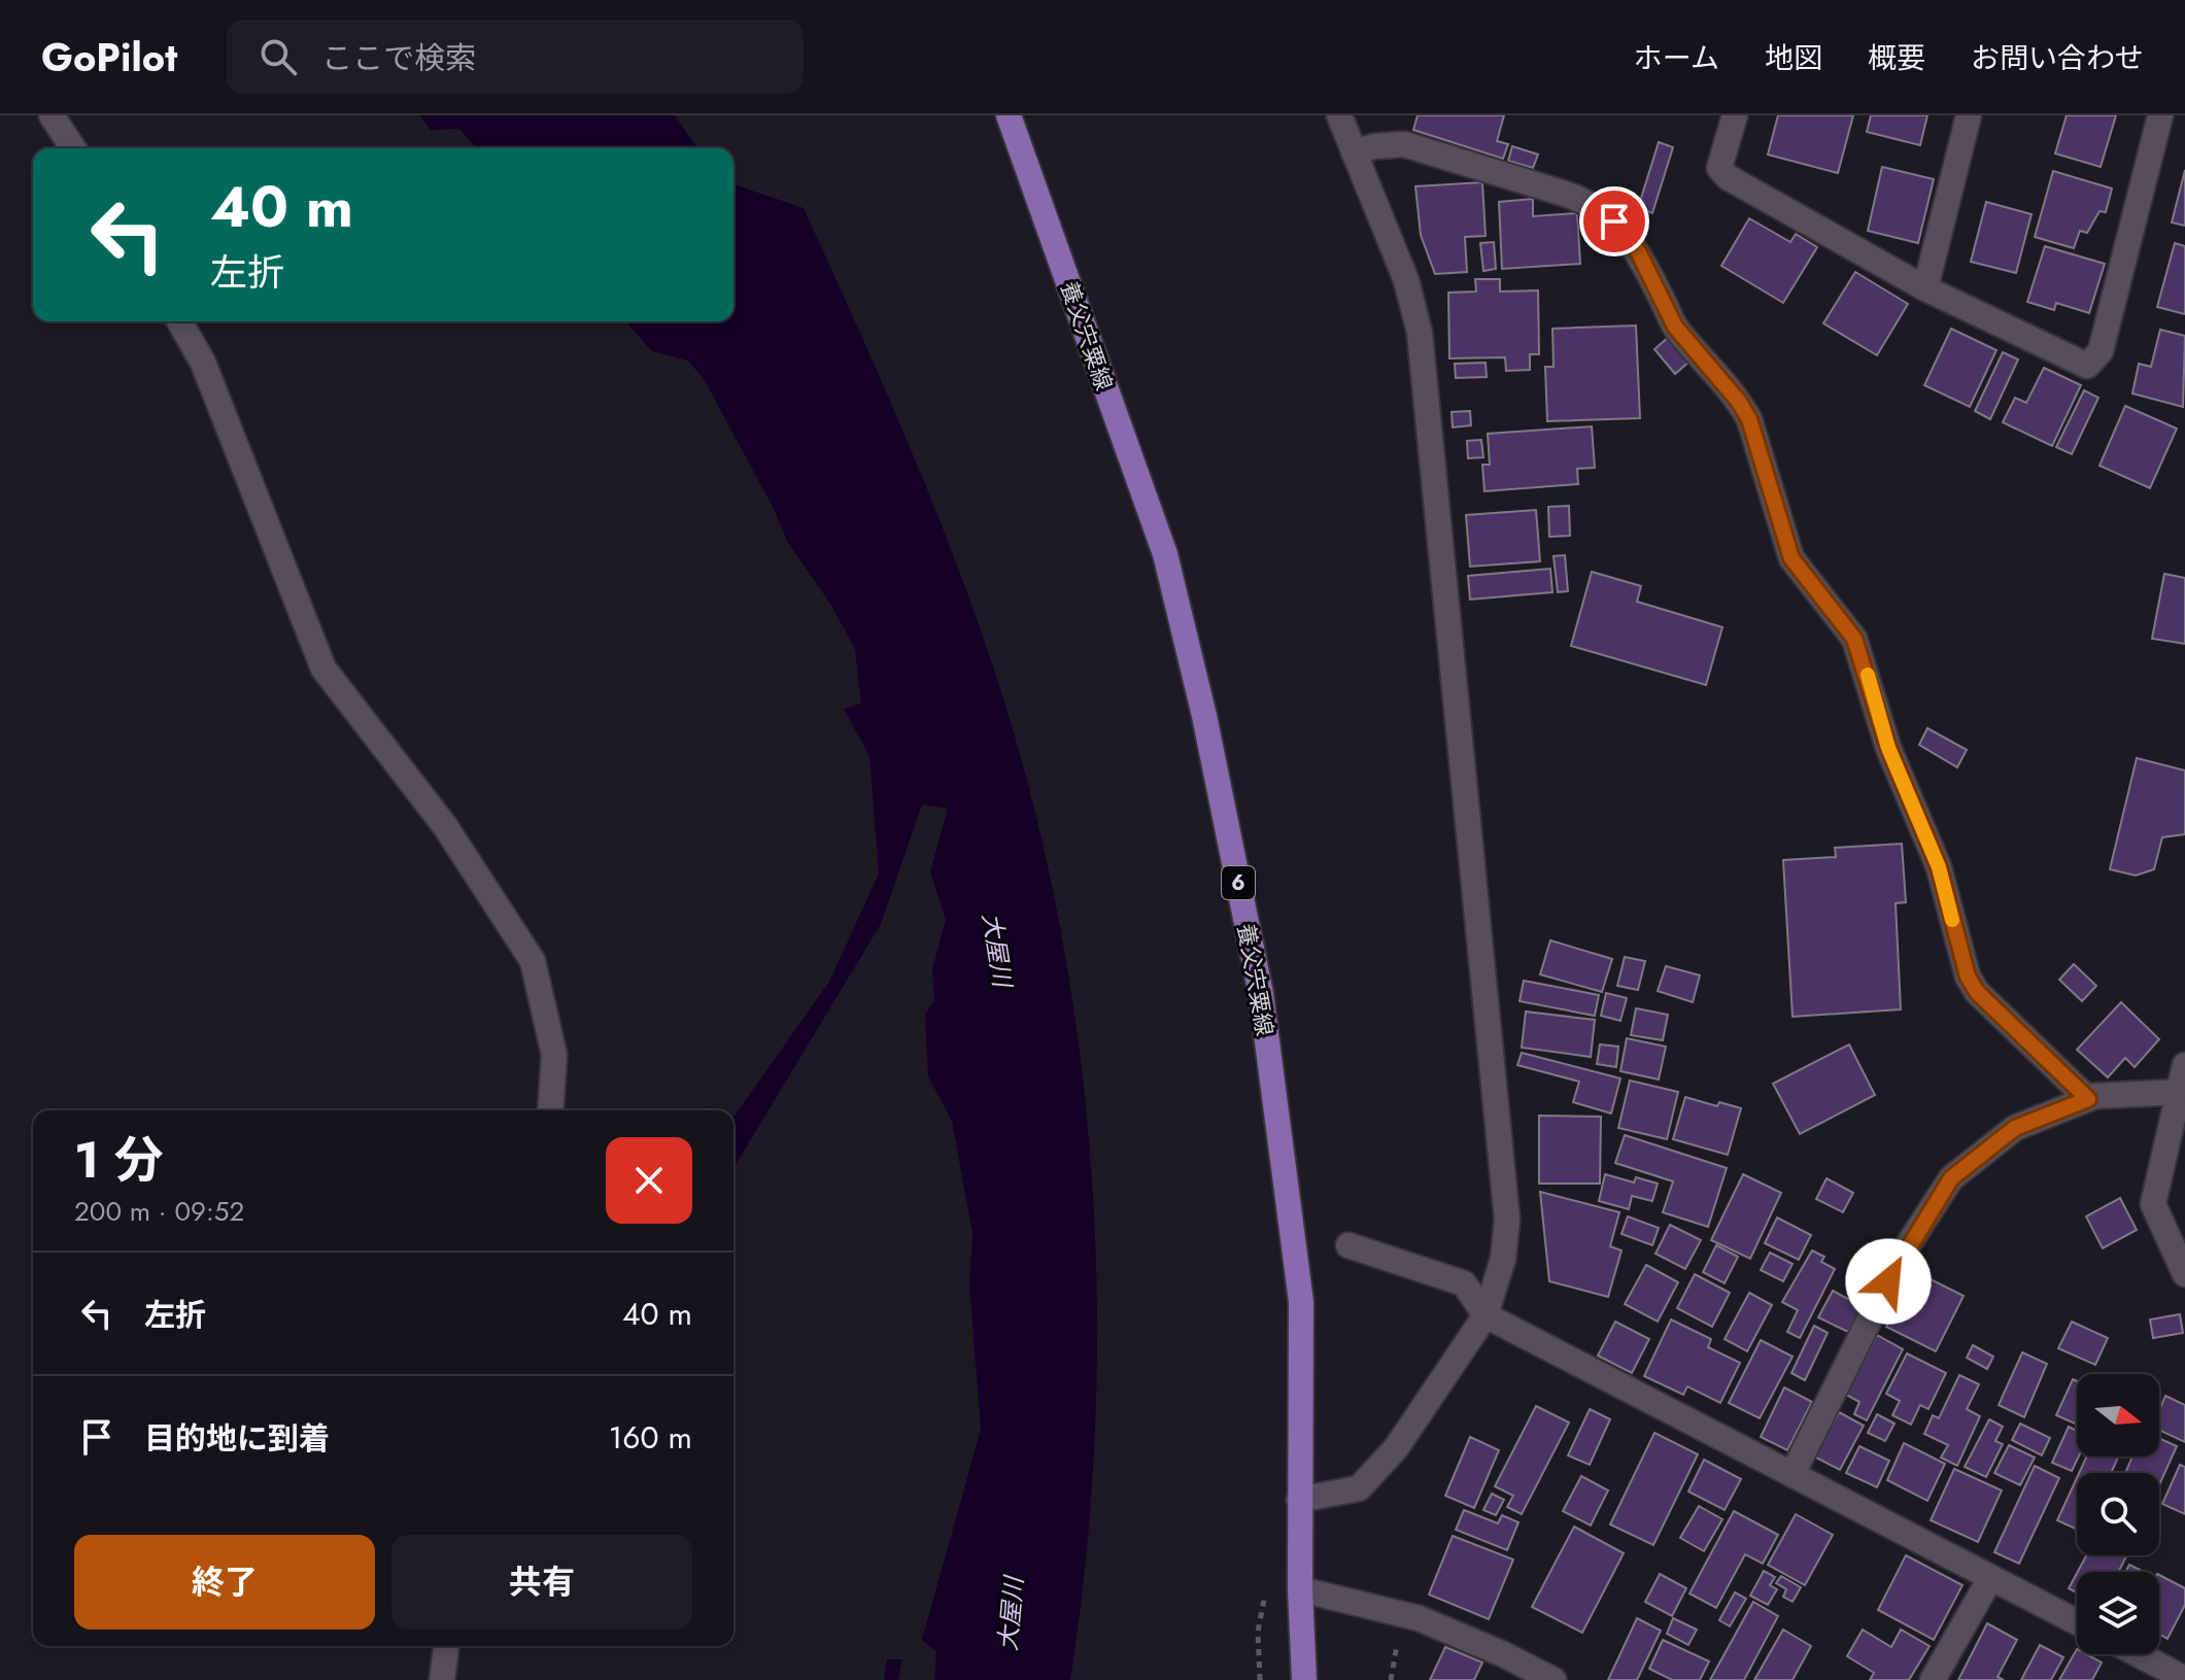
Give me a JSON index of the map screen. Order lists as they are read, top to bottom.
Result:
{
  "streets": {
    "main road": ["養父宍粟線", "6"]
  },
  "water": ["大屋川"],
  "north": "right",
  "page": {
    "header": "GoPilot",
    "search": "ここで検索",
    "nav": [
      "ホーム",
      "地図",
      "概要",
      "お問い合わせ"
    ],
    "turn": ["40 m", "左折"],
    "heading": ["1 分", "200 m · 09:52"],
    "list": [
      {
        "name": "左折",
        "value": "40 m"
      },
      {
        "name": "目的地に到着",
        "value": "160 m"
      }
    ],
    "buttons": ["終了", "共有"]
  }
}
